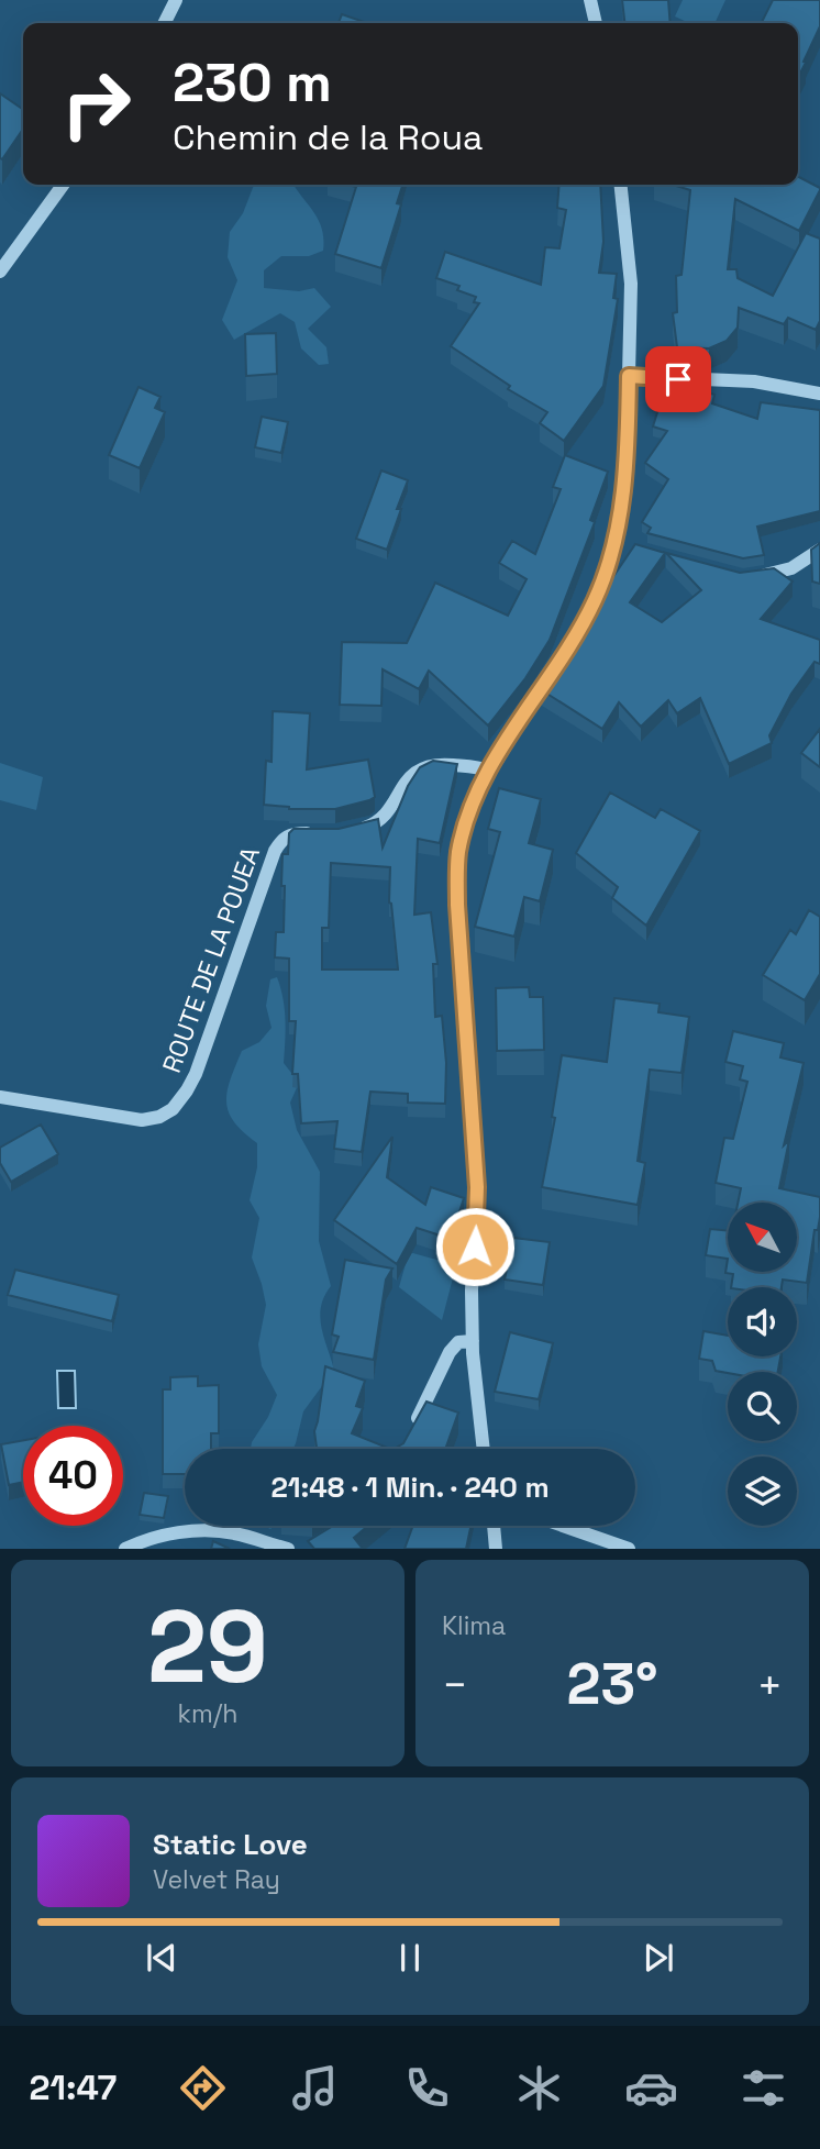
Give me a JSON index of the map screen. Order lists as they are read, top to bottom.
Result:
{
  "streets": {
    "street": ["ROUTE DE LA POUEA"]
  },
  "north": "top left",
  "page": {
    "turn": ["230 m", "Chemin de la Roua"],
    "limit": "40",
    "trip": "21:48 · 1 Min. · 240 m",
    "tile": [
      ["29", "km/h"],
      "Klima"
    ],
    "heat": ["−", "23°", "+"],
    "song": ["Static Love", "Velvet Ray"],
    "tabs": "21:47"
  }
}
